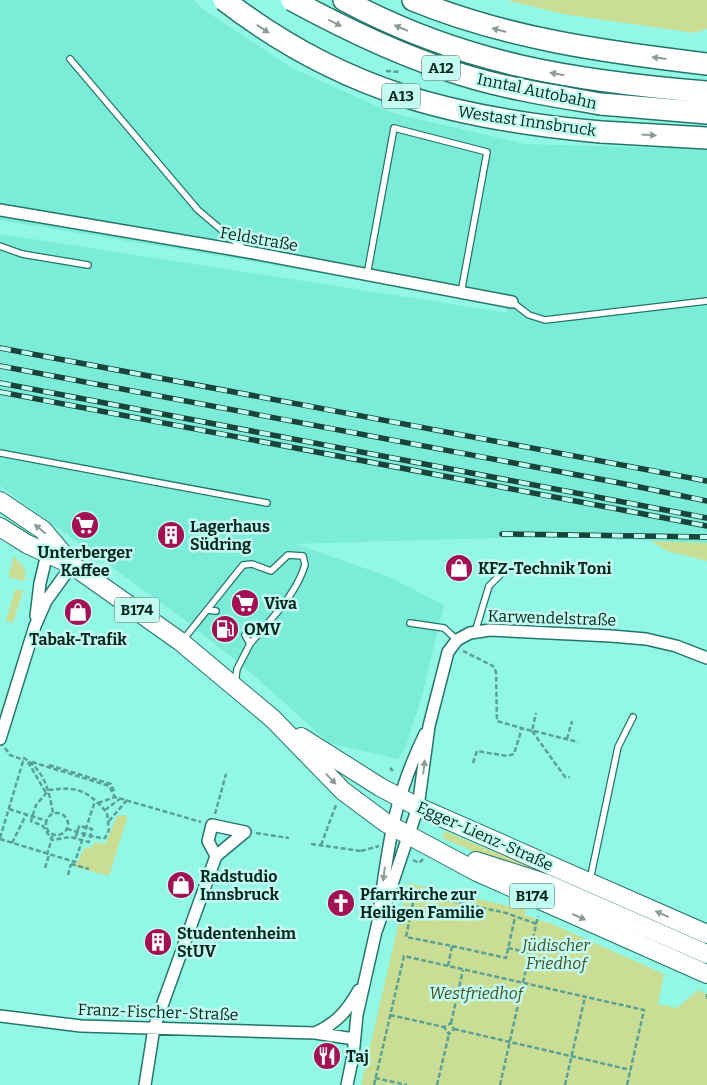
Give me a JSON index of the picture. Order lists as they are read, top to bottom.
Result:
{
  "streets": {
    "highway": [
      "A12",
      "Inntal Autobahn",
      "A13",
      "Westast Innsbruck"
    ],
    "main road": ["B174", "Egger-Lienz-Straße"],
    "street": ["Feldstraße", "Karwendelstraße", "Franz-Fischer-Straße"]
  },
  "parks": ["Jüdischer Friedhof", "Westfriedhof"],
  "places": {
    "supermarket": ["Unterberger Kaffee", "Viva"],
    "building": ["Lagerhaus Südring", "Studentenheim StUV"],
    "shop": ["KFZ-Technik Toni", "Tabak-Trafik", "Radstudio Innsbruck"],
    "fuel station": ["OMV"],
    "church": ["Pfarrkirche zur Heiligen Familie"],
    "restaurant": ["Taj"]
  }
}
